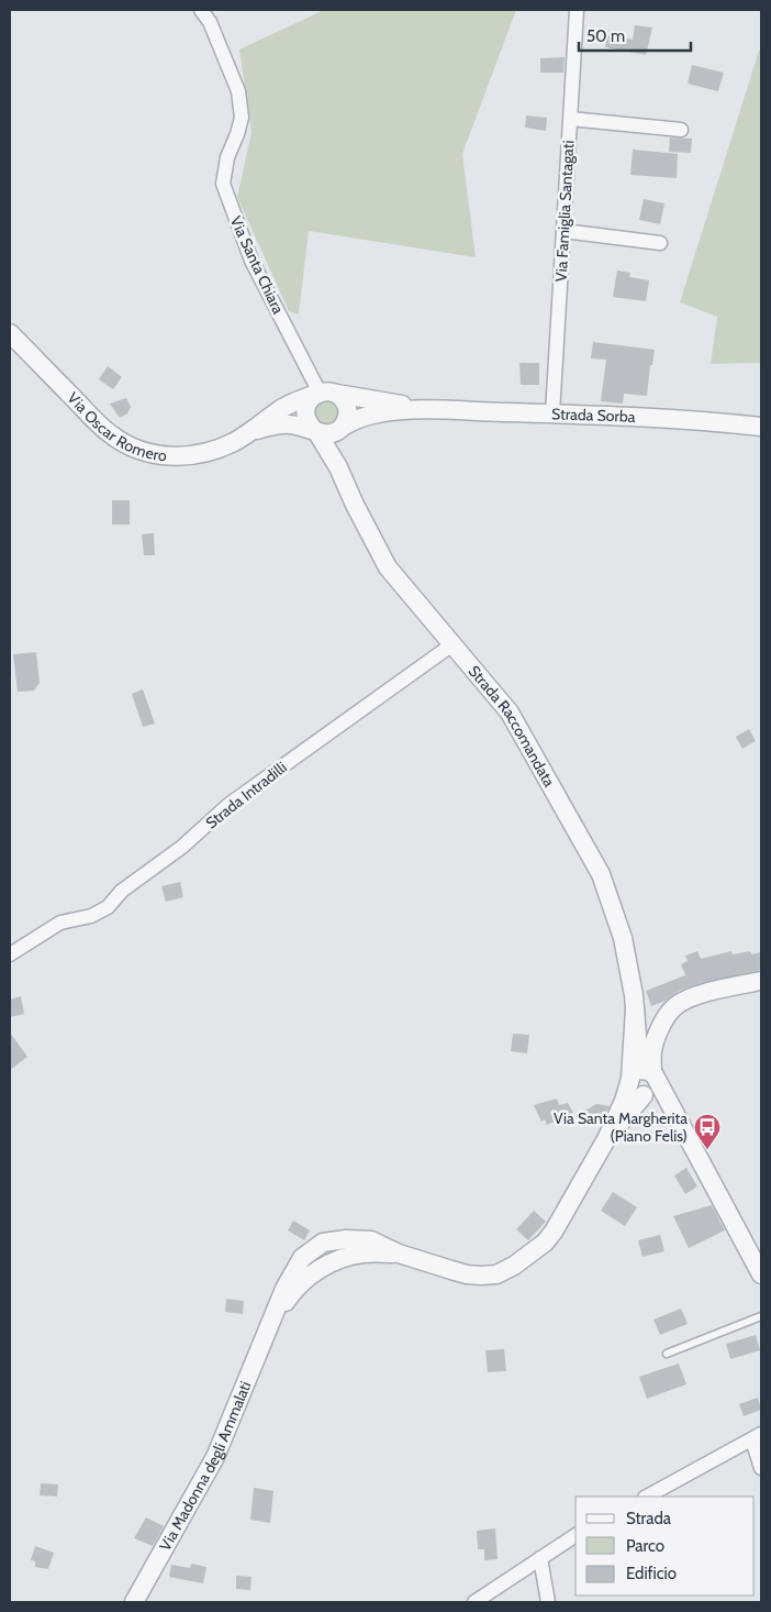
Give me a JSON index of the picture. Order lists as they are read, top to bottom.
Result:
{
  "streets": {
    "street": [
      "Via Famiglia Santagati",
      "Via Santa Chiara",
      "Strada Sorba",
      "Via Oscar Romero",
      "Strada Raccomandata",
      "Strada Intradilli",
      "Via Madonna degli Ammalati"
    ]
  },
  "crossings": [
    ["Via Famiglia Santagati", "Strada Sorba"],
    ["Strada Raccomandata", "Strada Intradilli"]
  ],
  "places": {
    "bus stop": ["Via Santa Margherita (Piano Felis)"]
  },
  "legend": ["Strada", "Parco", "Edificio"],
  "scale_bar": "50 m"
}
